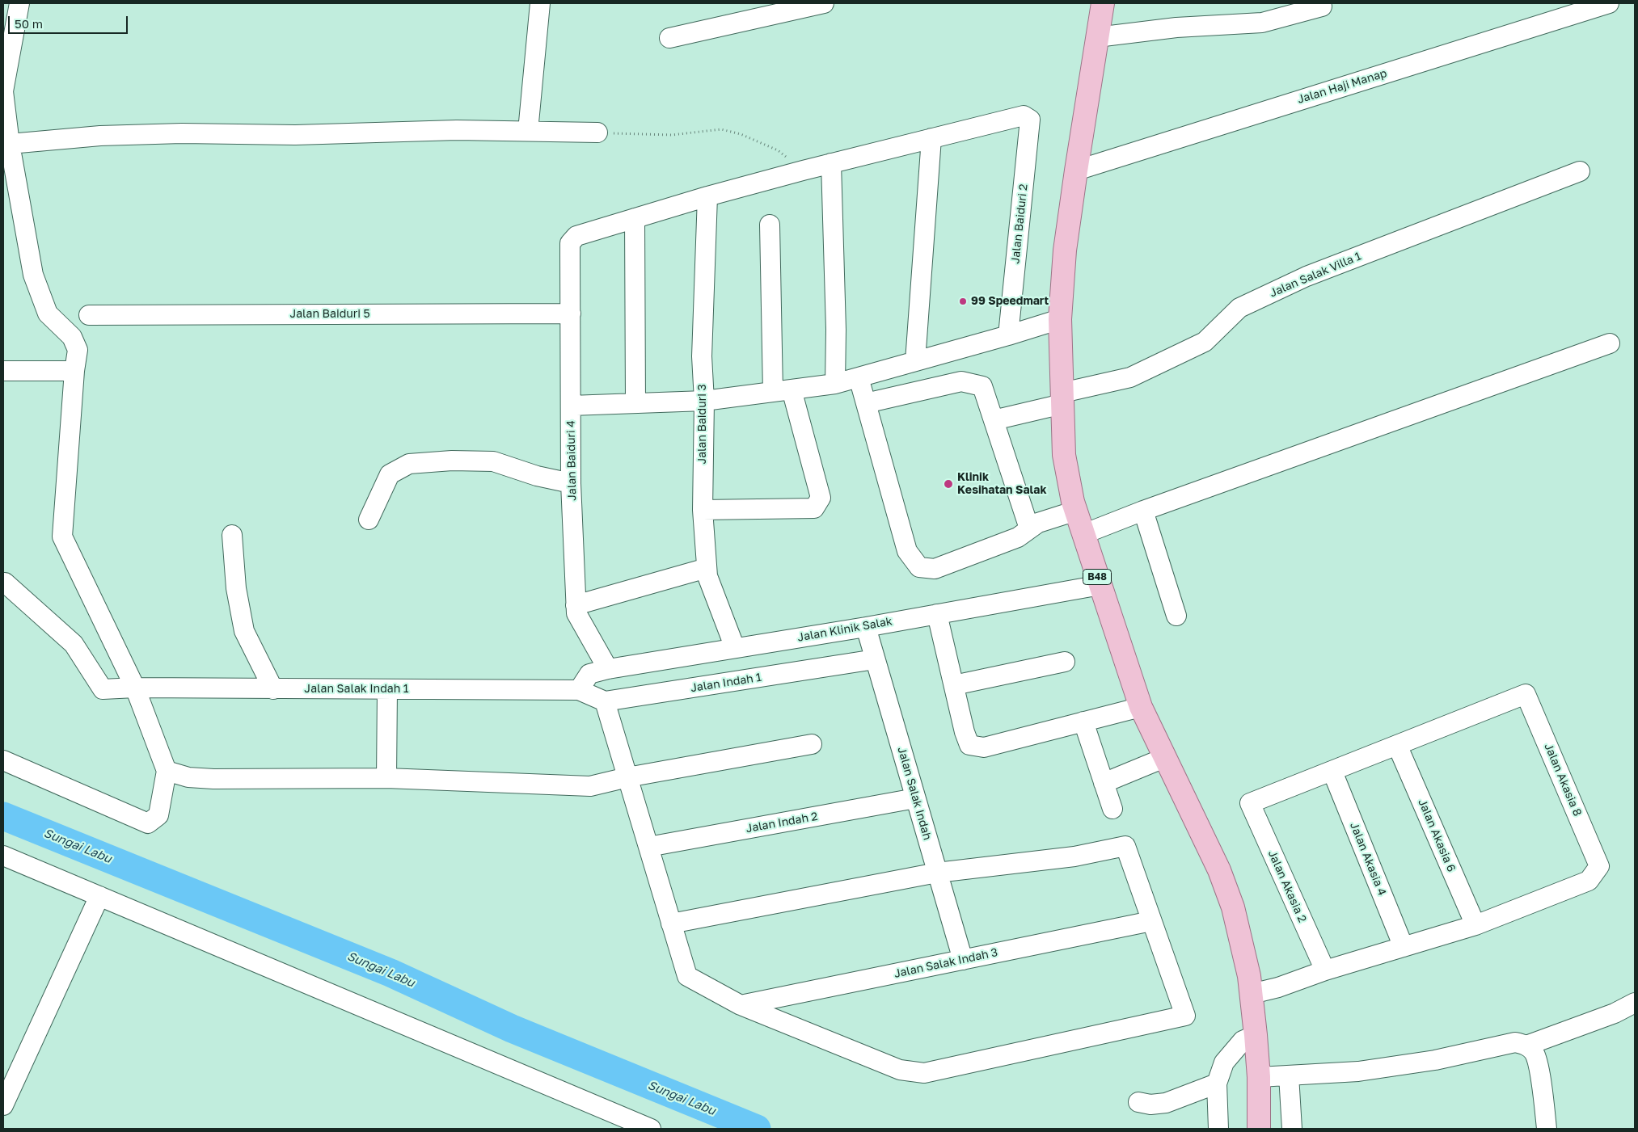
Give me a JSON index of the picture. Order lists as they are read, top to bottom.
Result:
{
  "streets": {
    "main road": ["B48"],
    "street": [
      "Jalan Haji Manap",
      "Jalan Baiduri 2",
      "Jalan Salak Villa 1",
      "Jalan Baiduri 5",
      "Jalan Baiduri 3",
      "Jalan Baiduri 4",
      "Jalan Klinik Salak",
      "Jalan Indah 1",
      "Jalan Salak Indah 1",
      "Jalan Akasia 8",
      "Jalan Salak Indah",
      "Jalan Indah 2",
      "Jalan Akasia 6",
      "Jalan Akasia 4",
      "Jalan Akasia 2",
      "Jalan Salak Indah 3"
    ]
  },
  "crossings": [
    ["Jalan Haji Manap", "B48"],
    ["Jalan Salak Villa 1", "B48"],
    ["Jalan Baiduri 5", "Jalan Baiduri 4"],
    ["Jalan Baiduri 3", "Jalan Klinik Salak"],
    ["Jalan Baiduri 4", "Jalan Klinik Salak"],
    ["B48", "Jalan Klinik Salak"],
    ["Jalan Klinik Salak", "Jalan Salak Indah 1"],
    ["Jalan Klinik Salak", "Jalan Salak Indah"],
    ["Jalan Indah 1", "Jalan Salak Indah"],
    ["Jalan Akasia 8", "Jalan Akasia 6"],
    ["Jalan Salak Indah", "Jalan Indah 2"],
    ["Jalan Salak Indah", "Jalan Salak Indah 3"],
    ["Jalan Akasia 4", "Jalan Akasia 2"]
  ],
  "water": ["Sungai Labu"],
  "places": ["99 Speedmart", "Klinik Kesihatan Salak"],
  "scale_bar": "50 m"
}
